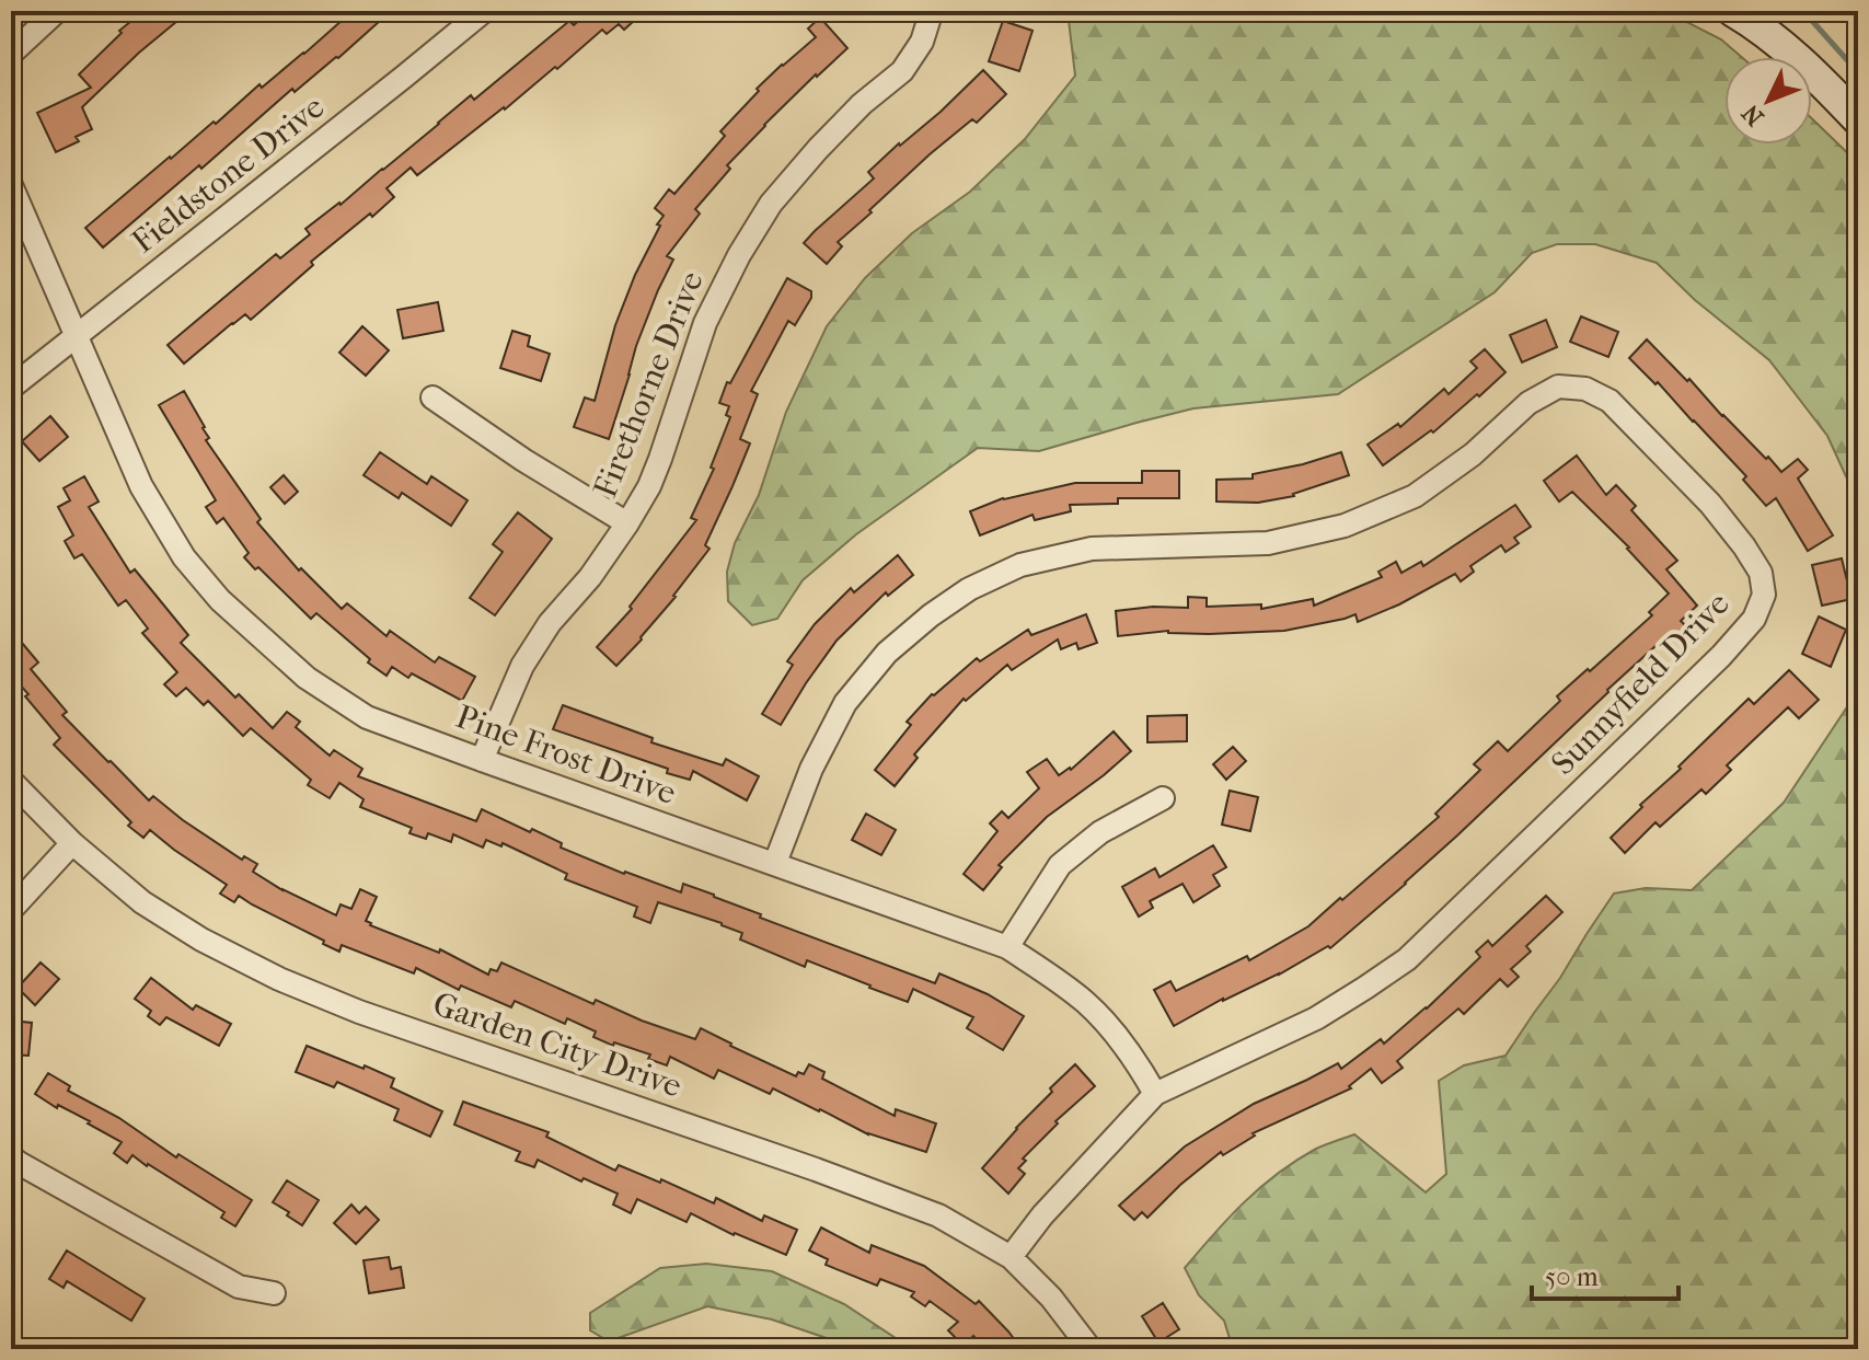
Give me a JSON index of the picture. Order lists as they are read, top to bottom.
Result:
{
  "streets": {
    "street": [
      "Fieldstone Drive",
      "Firethorne Drive",
      "Sunnyfield Drive",
      "Pine Frost Drive",
      "Garden City Drive"
    ]
  },
  "crossings": [
    ["Fieldstone Drive", "Pine Frost Drive"],
    ["Firethorne Drive", "Pine Frost Drive"],
    ["Sunnyfield Drive", "Pine Frost Drive"],
    ["Sunnyfield Drive", "Garden City Drive"]
  ],
  "scale_bar": "50 m",
  "north": "bottom left"
}
